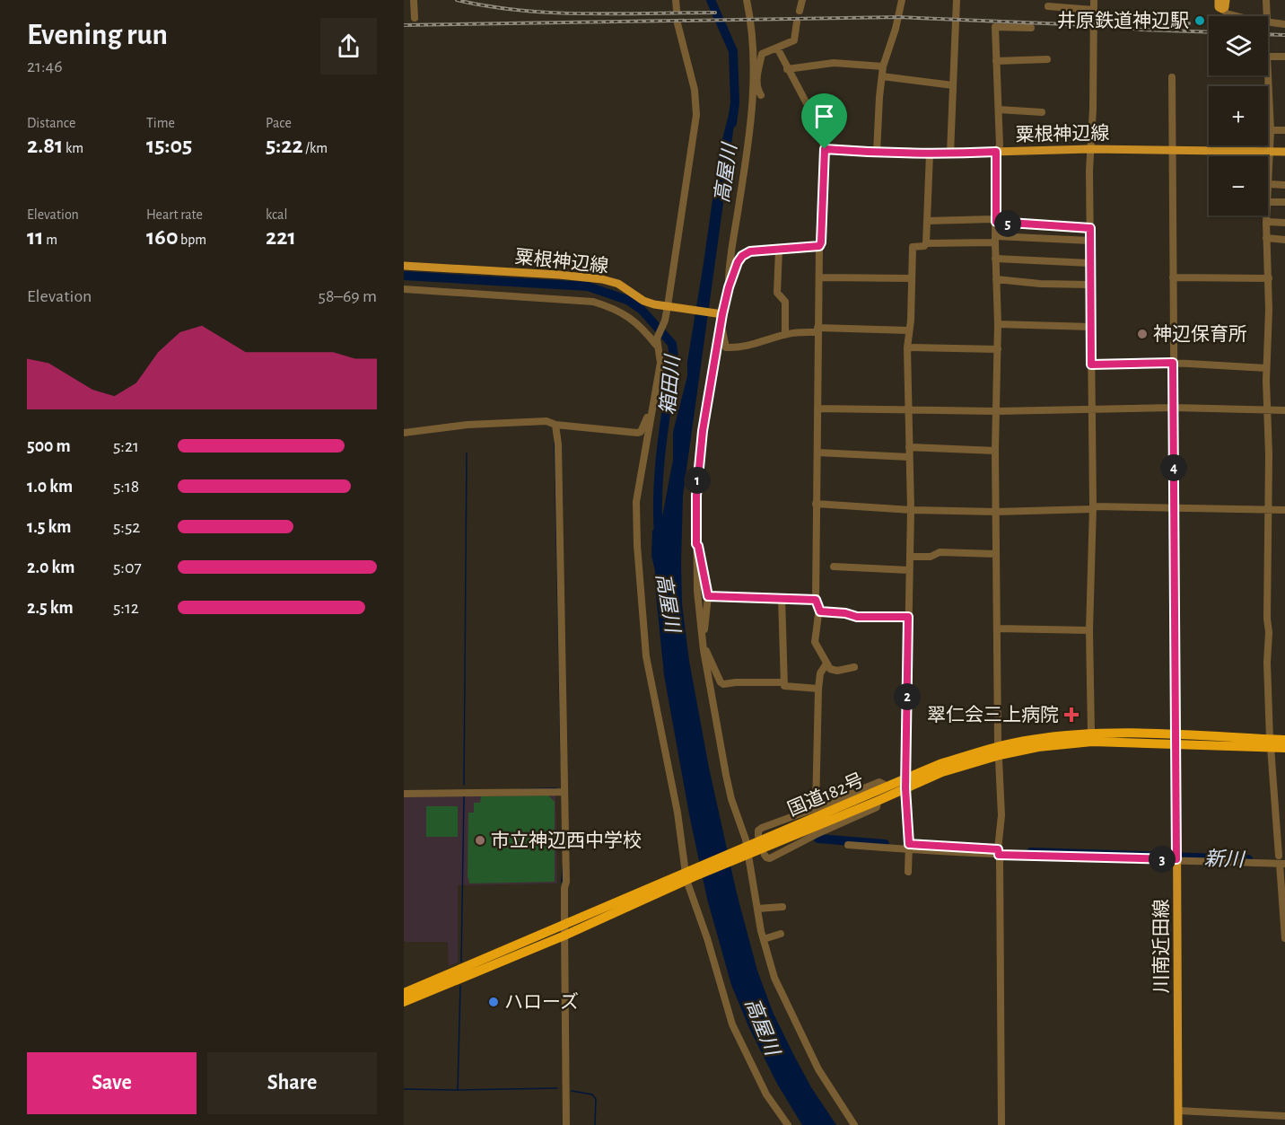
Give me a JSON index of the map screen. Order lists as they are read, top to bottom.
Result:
{
  "streets": {
    "highway": ["国道182号"],
    "main road": ["粟根神辺線", "川南近田線"]
  },
  "crossings": [
    ["国道182号", "川南近田線"]
  ],
  "water": ["高屋川", "箱田川", "新川"],
  "places": {
    "other": [
      "井原鉄道神辺駅",
      "神辺保育所",
      "市立神辺西中学校",
      "ハローズ"
    ],
    "health": ["翠仁会三上病院"]
  },
  "page": {
    "heading": ["Evening run", "21:46"],
    "map_buttons": ["+", "−"],
    "stats": [
      ["Distance", "2.81 km"],
      ["Time", "15:05"],
      ["Pace", "5:22 /km"],
      ["Elevation", "11 m"],
      ["Heart rate", "160 bpm"],
      ["kcal", "221"]
    ],
    "pins": [
      "5",
      "4",
      "1",
      "2",
      "3"
    ],
    "chart": ["Elevation", "58–69 m"],
    "list": [
      {
        "name": "500 m",
        "note": "5:21"
      },
      {
        "name": "1.0 km",
        "note": "5:18"
      },
      {
        "name": "1.5 km",
        "note": "5:52"
      },
      {
        "name": "2.0 km",
        "note": "5:07"
      },
      {
        "name": "2.5 km",
        "note": "5:12"
      }
    ],
    "buttons": ["Save", "Share"]
  }
}
